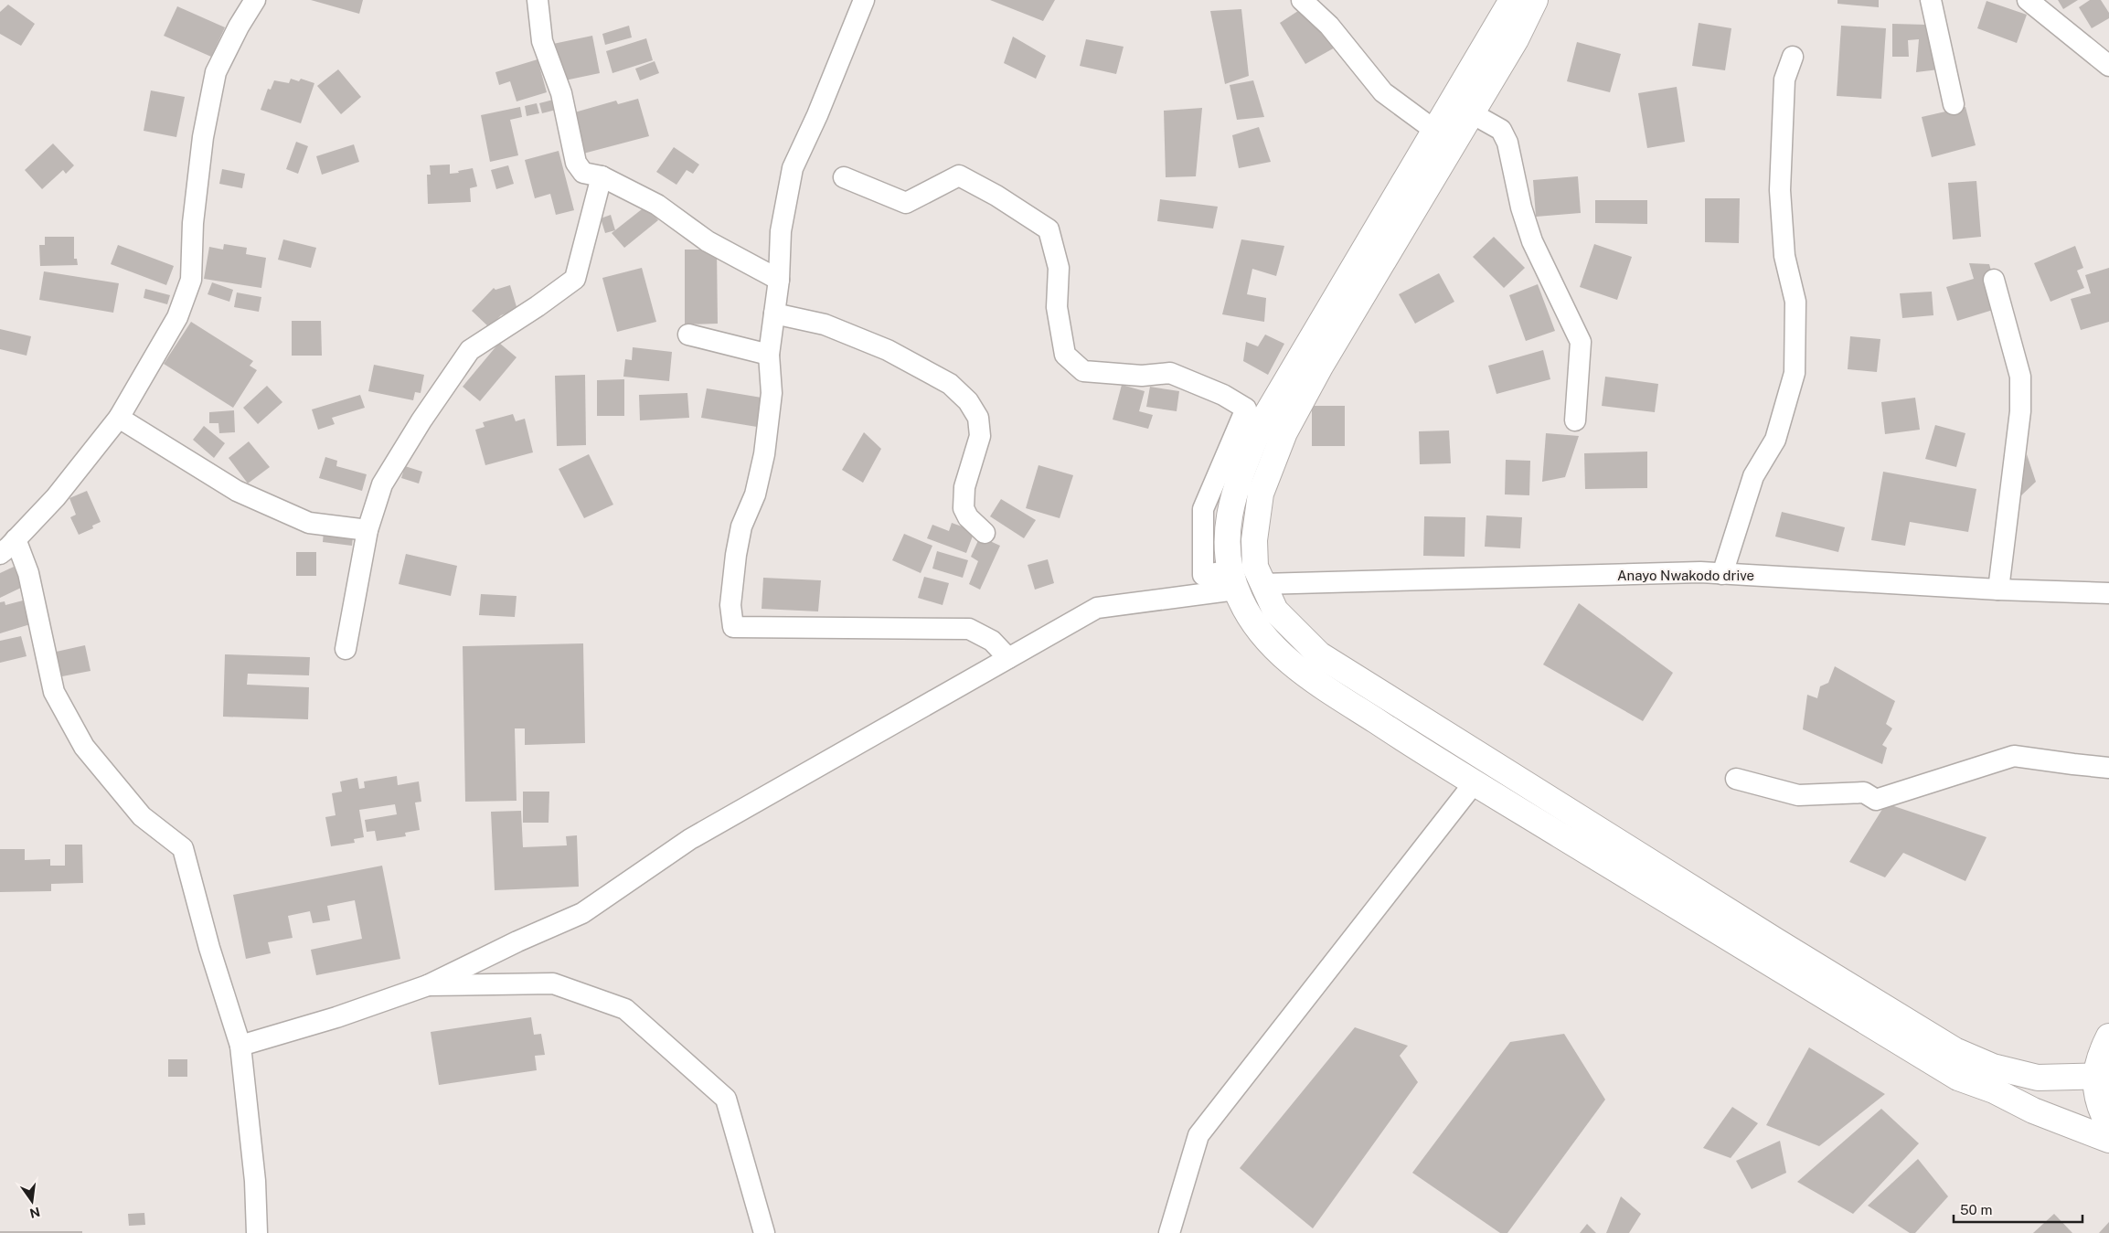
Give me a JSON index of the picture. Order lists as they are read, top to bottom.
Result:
{
  "streets": {
    "street": ["Anayo Nwakodo drive"]
  },
  "scale_bar": "50 m",
  "north": "bottom"
}
